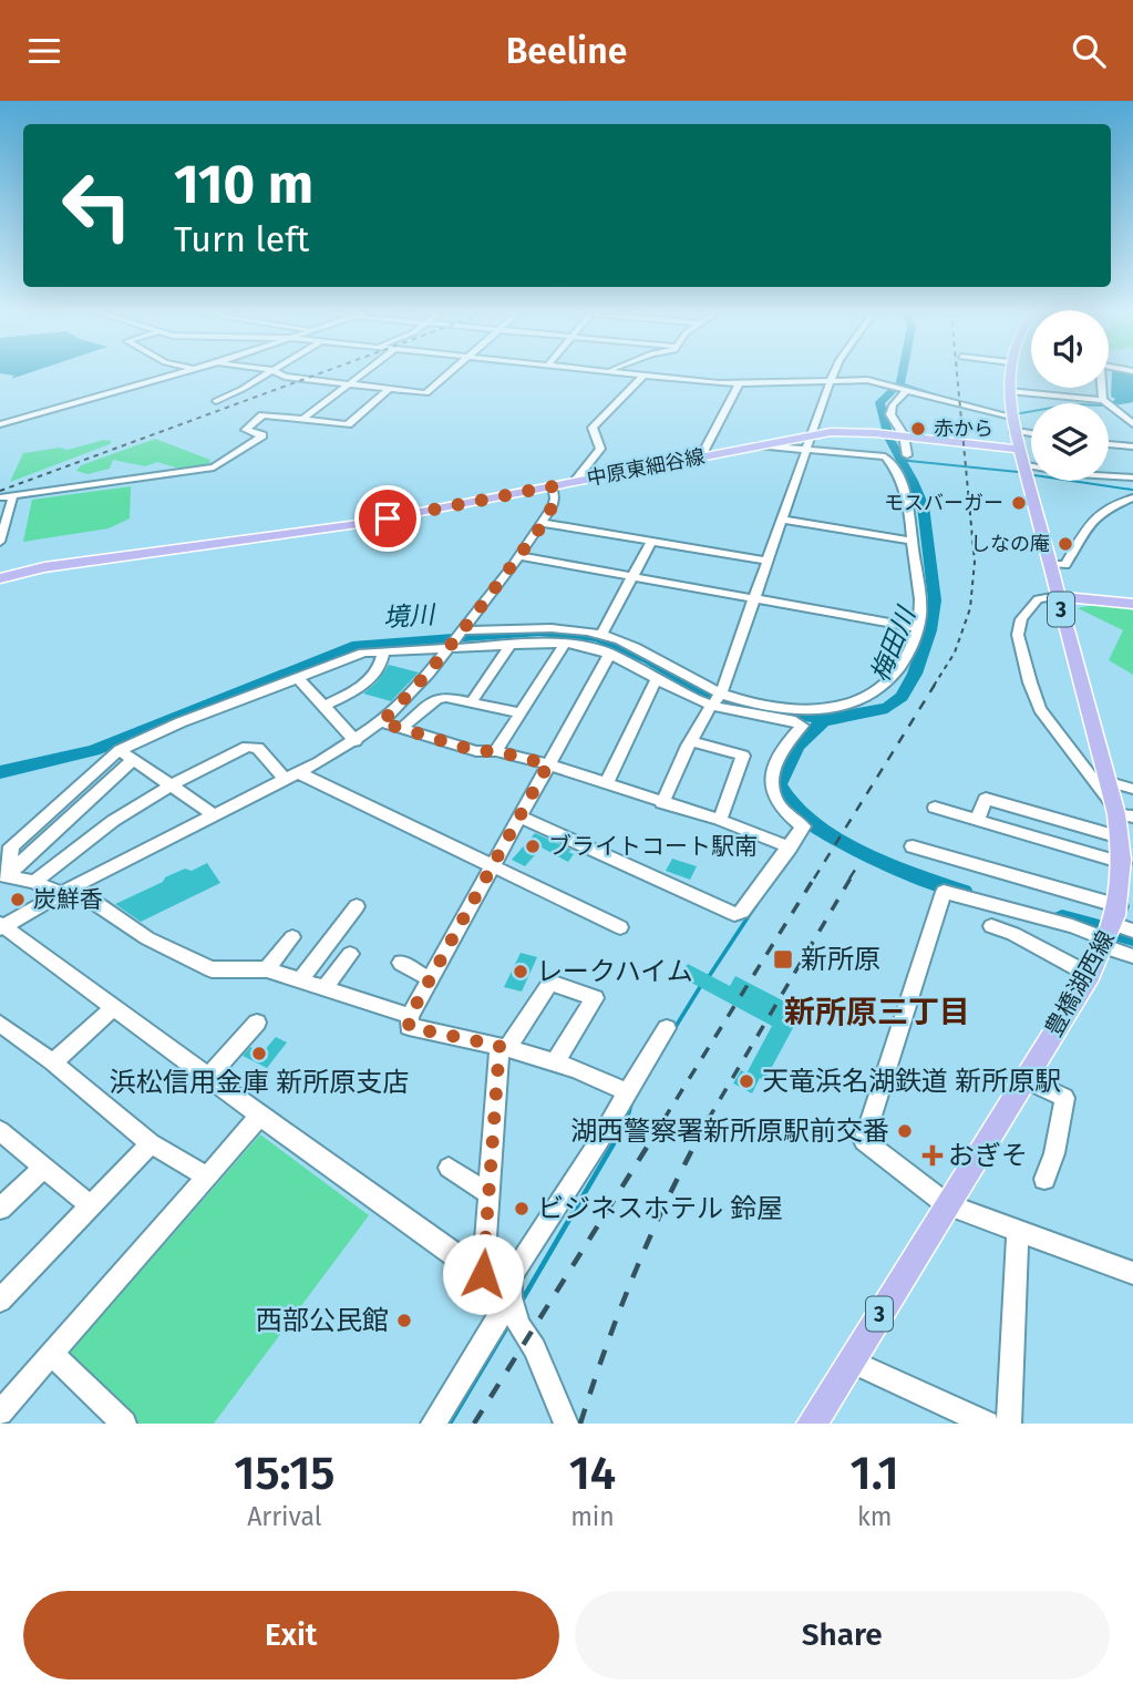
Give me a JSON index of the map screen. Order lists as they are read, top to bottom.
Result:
{
  "streets": {
    "main road": ["中原東細谷線", "3", "豊橋湖西線"]
  },
  "crossings": [
    ["中原東細谷線", "豊橋湖西線"]
  ],
  "districts": ["新所原三丁目"],
  "water": ["境川", "梅田川"],
  "places": {
    "other": [
      "赤から",
      "モスバーガー",
      "しなの庵",
      "ブライトコート駅南",
      "炭鮮香",
      "レークハイム",
      "浜松信用金庫 新所原支店",
      "天竜浜名湖鉄道 新所原駅",
      "湖西警察署新所原駅前交番",
      "ビジネスホテル 鈴屋",
      "西部公民館"
    ],
    "transit": ["新所原"],
    "health": ["おぎそ"]
  },
  "page": {
    "header": "Beeline",
    "turn": ["110 m", "Turn left"],
    "eta": [
      "15:15",
      "Arrival",
      "14",
      "min",
      "1.1",
      "km"
    ],
    "buttons": ["Exit", "Share"]
  }
}
